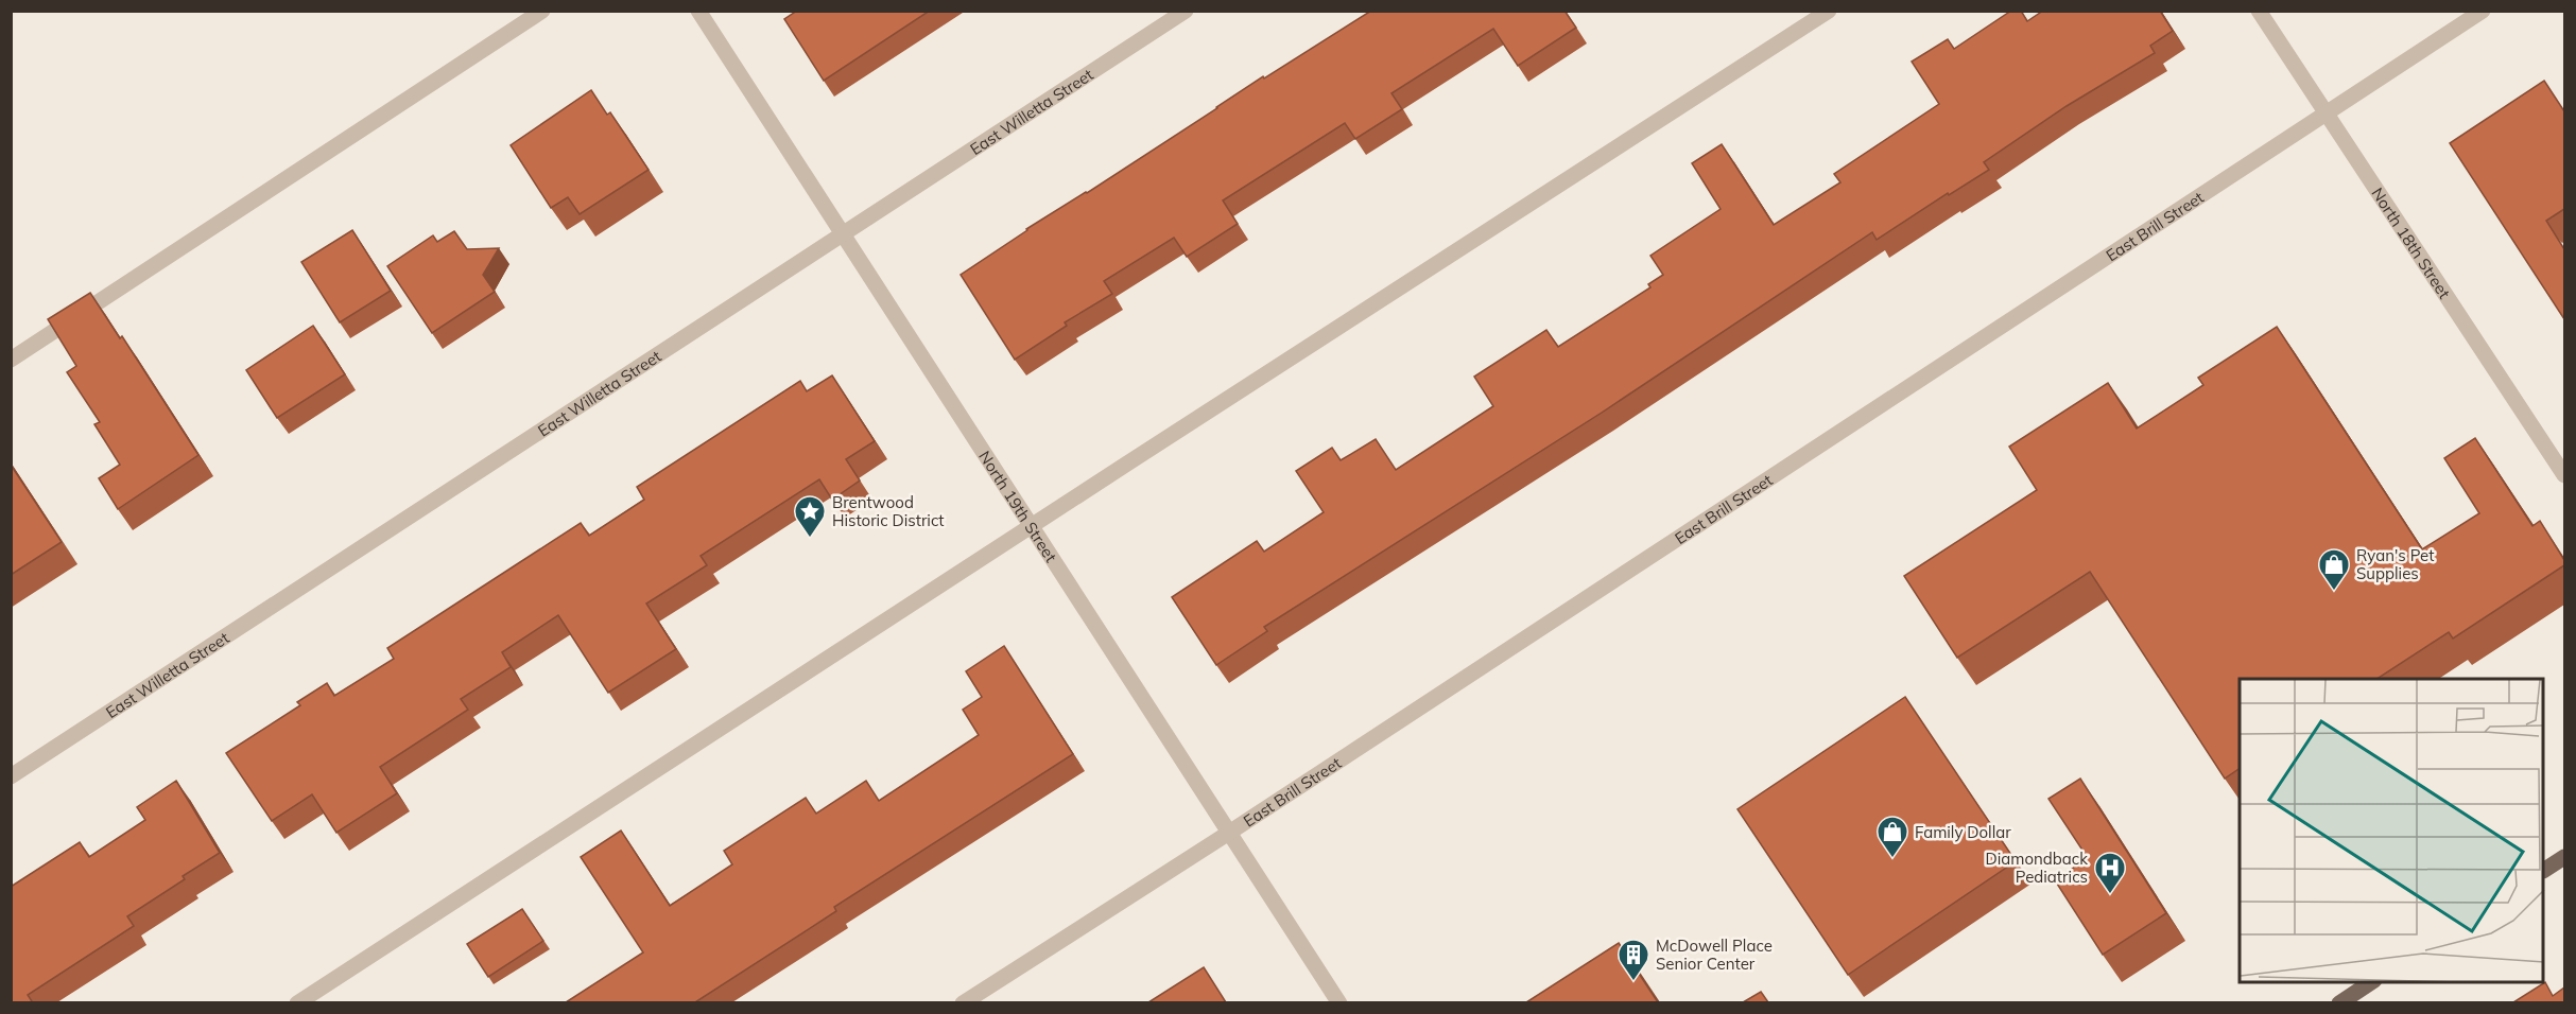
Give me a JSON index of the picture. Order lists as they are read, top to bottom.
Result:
{
  "streets": {
    "street": [
      "East Willetta Street",
      "East Brill Street",
      "North 18th Street",
      "North 19th Street"
    ]
  },
  "crossings": [
    ["East Willetta Street", "North 19th Street"],
    ["East Brill Street", "North 18th Street"],
    ["East Brill Street", "North 19th Street"]
  ],
  "places": {
    "place": ["Brentwood Historic District"],
    "shop": ["Ryan's Pet Supplies", "Family Dollar"],
    "hospital": ["Diamondback Pediatrics"],
    "building": ["McDowell Place Senior Center"]
  }
}
